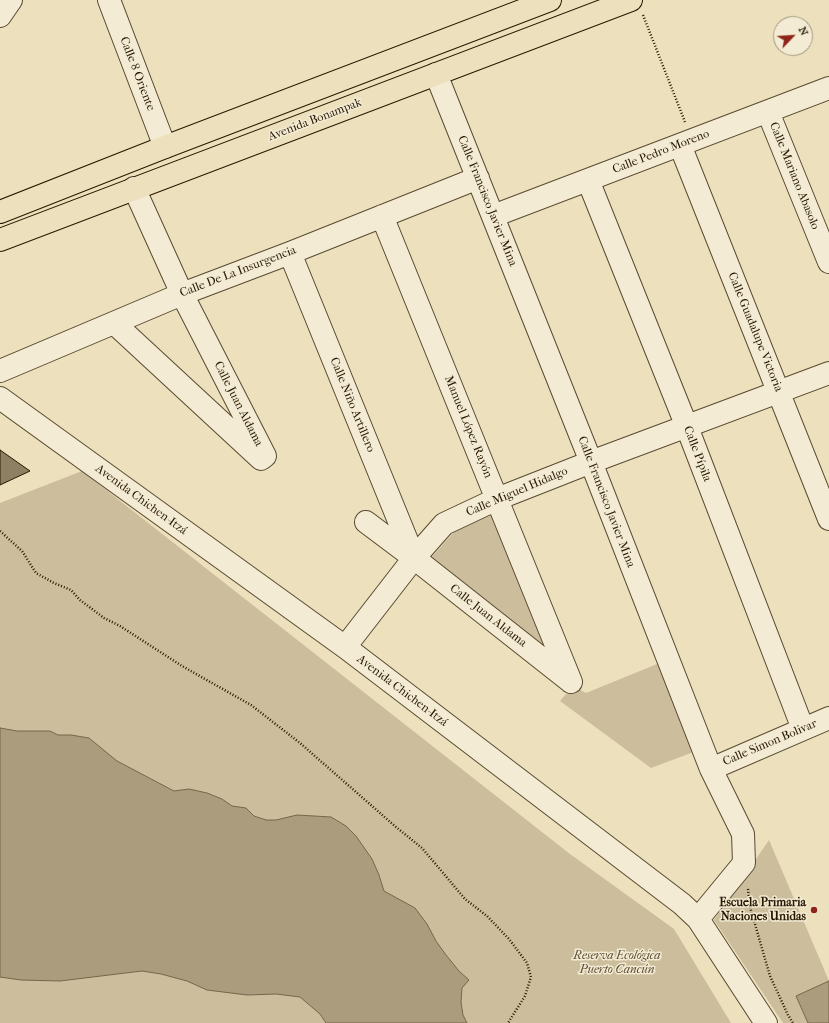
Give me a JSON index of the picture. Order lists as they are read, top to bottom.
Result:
{
  "streets": {
    "main road": ["Avenida Bonampak"],
    "street": [
      "Calle 8 Oriente",
      "Calle Pedro Moreno",
      "Calle Mariano Abasolo",
      "Calle Francisco Javier Mina",
      "Calle De La Insurgencia",
      "Calle Guadalupe Victoria",
      "Calle Juan Aldama",
      "Calle Niño Artillero",
      "Manuel López Rayón",
      "Calle Pípila",
      "Calle Miguel Hidalgo",
      "Avenida Chichen-Itzá",
      "Calle Simon Bolivar"
    ]
  },
  "crossings": [
    ["Avenida Bonampak", "Calle Francisco Javier Mina"],
    ["Avenida Bonampak", "Calle Juan Aldama"],
    ["Calle Pedro Moreno", "Calle Mariano Abasolo"],
    ["Calle Pedro Moreno", "Calle Francisco Javier Mina"],
    ["Calle Pedro Moreno", "Calle Guadalupe Victoria"],
    ["Calle Pedro Moreno", "Calle Pípila"],
    ["Calle Francisco Javier Mina", "Calle De La Insurgencia"],
    ["Calle Francisco Javier Mina", "Calle Miguel Hidalgo"],
    ["Calle Francisco Javier Mina", "Calle Simon Bolivar"],
    ["Calle De La Insurgencia", "Calle Juan Aldama"],
    ["Calle De La Insurgencia", "Calle Niño Artillero"],
    ["Calle De La Insurgencia", "Manuel López Rayón"],
    ["Calle Guadalupe Victoria", "Calle Miguel Hidalgo"],
    ["Calle Juan Aldama", "Calle Niño Artillero"],
    ["Calle Juan Aldama", "Manuel López Rayón"],
    ["Calle Juan Aldama", "Calle Miguel Hidalgo"],
    ["Calle Niño Artillero", "Calle Miguel Hidalgo"],
    ["Manuel López Rayón", "Calle Miguel Hidalgo"],
    ["Calle Pípila", "Calle Miguel Hidalgo"],
    ["Calle Pípila", "Calle Simon Bolivar"],
    ["Calle Miguel Hidalgo", "Avenida Chichen-Itzá"]
  ],
  "parks": ["Reserva Ecológica Puerto Cancún"],
  "places": ["Escuela Primaria Naciones Unidas"],
  "north": "top right"
}
